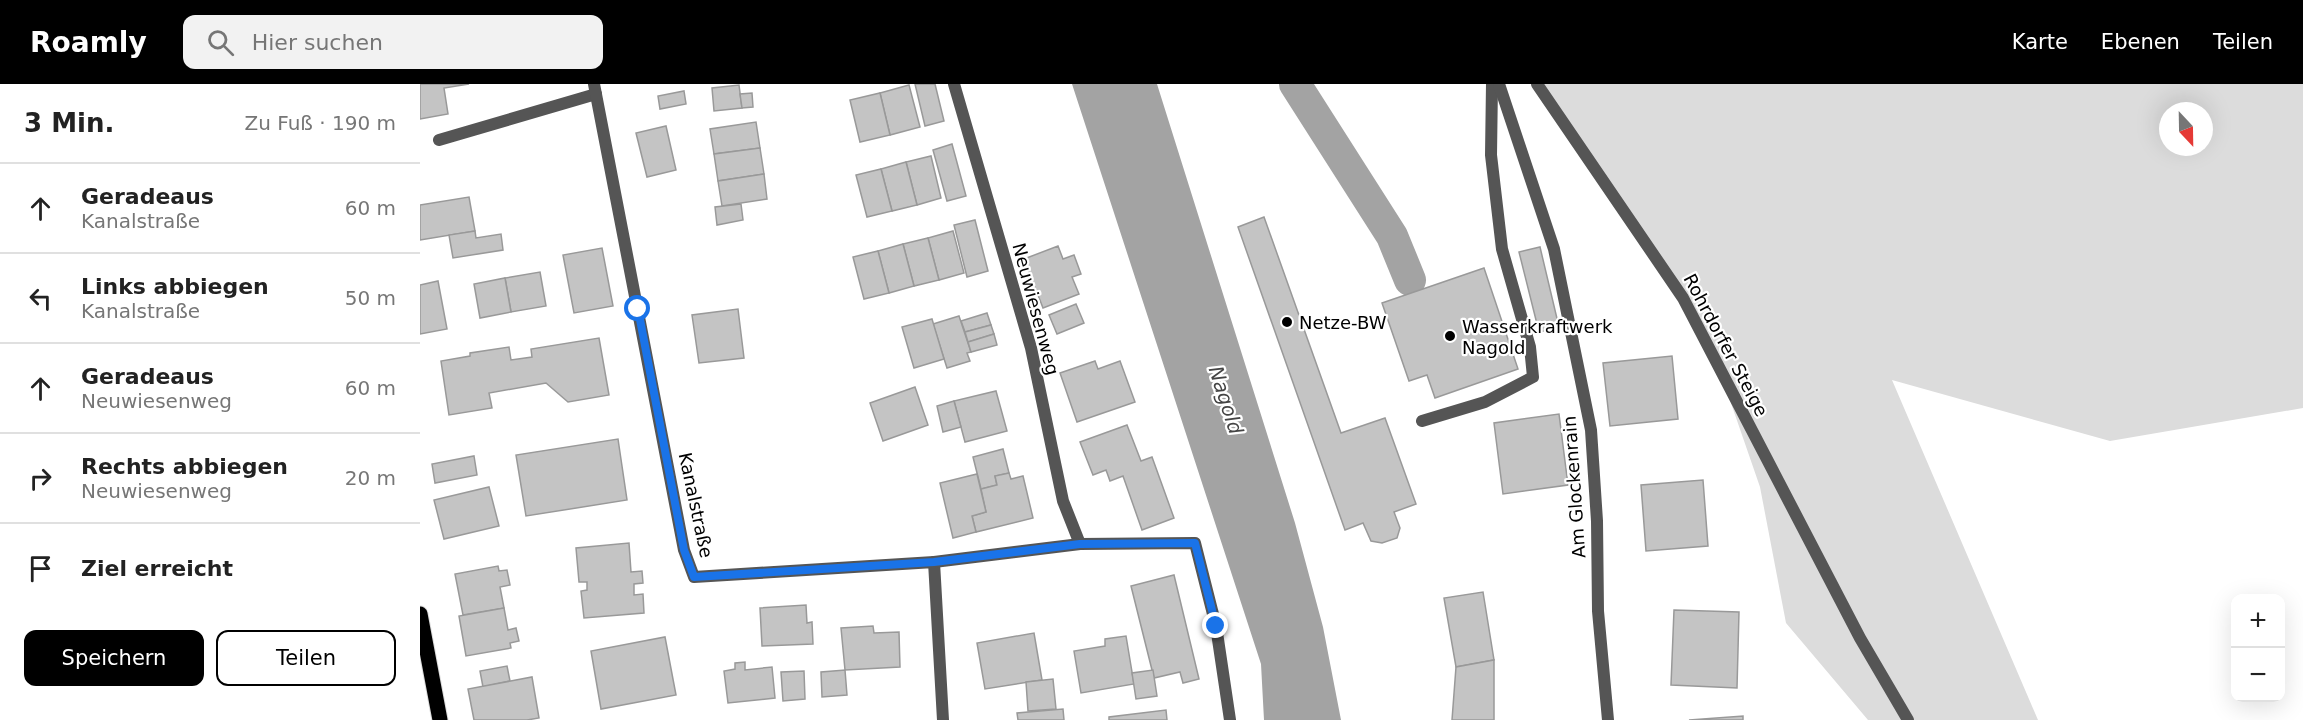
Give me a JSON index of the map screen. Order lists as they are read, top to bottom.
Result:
{
  "streets": {
    "street": [
      "Neuwiesenweg",
      "Rohrdorfer Steige",
      "Am Glockenrain",
      "Kanalstraße"
    ]
  },
  "water": ["Nagold"],
  "places": ["Netze-BW", "Wasserkraftwerk Nagold"],
  "north": "bottom",
  "page": {
    "header": "Roamly",
    "search": "Hier suchen",
    "nav": ["Karte", "Ebenen", "Teilen"],
    "heading": ["3 Min.", "Zu Fuß · 190 m"],
    "list": [
      ["Geradeaus", "Kanalstraße", "60 m"],
      ["Links abbiegen", "Kanalstraße", "50 m"],
      ["Geradeaus", "Neuwiesenweg", "60 m"],
      ["Rechts abbiegen", "Neuwiesenweg", "20 m"],
      "Ziel erreicht"
    ],
    "map_buttons": ["+", "−"],
    "buttons": ["Speichern", "Teilen"]
  }
}
